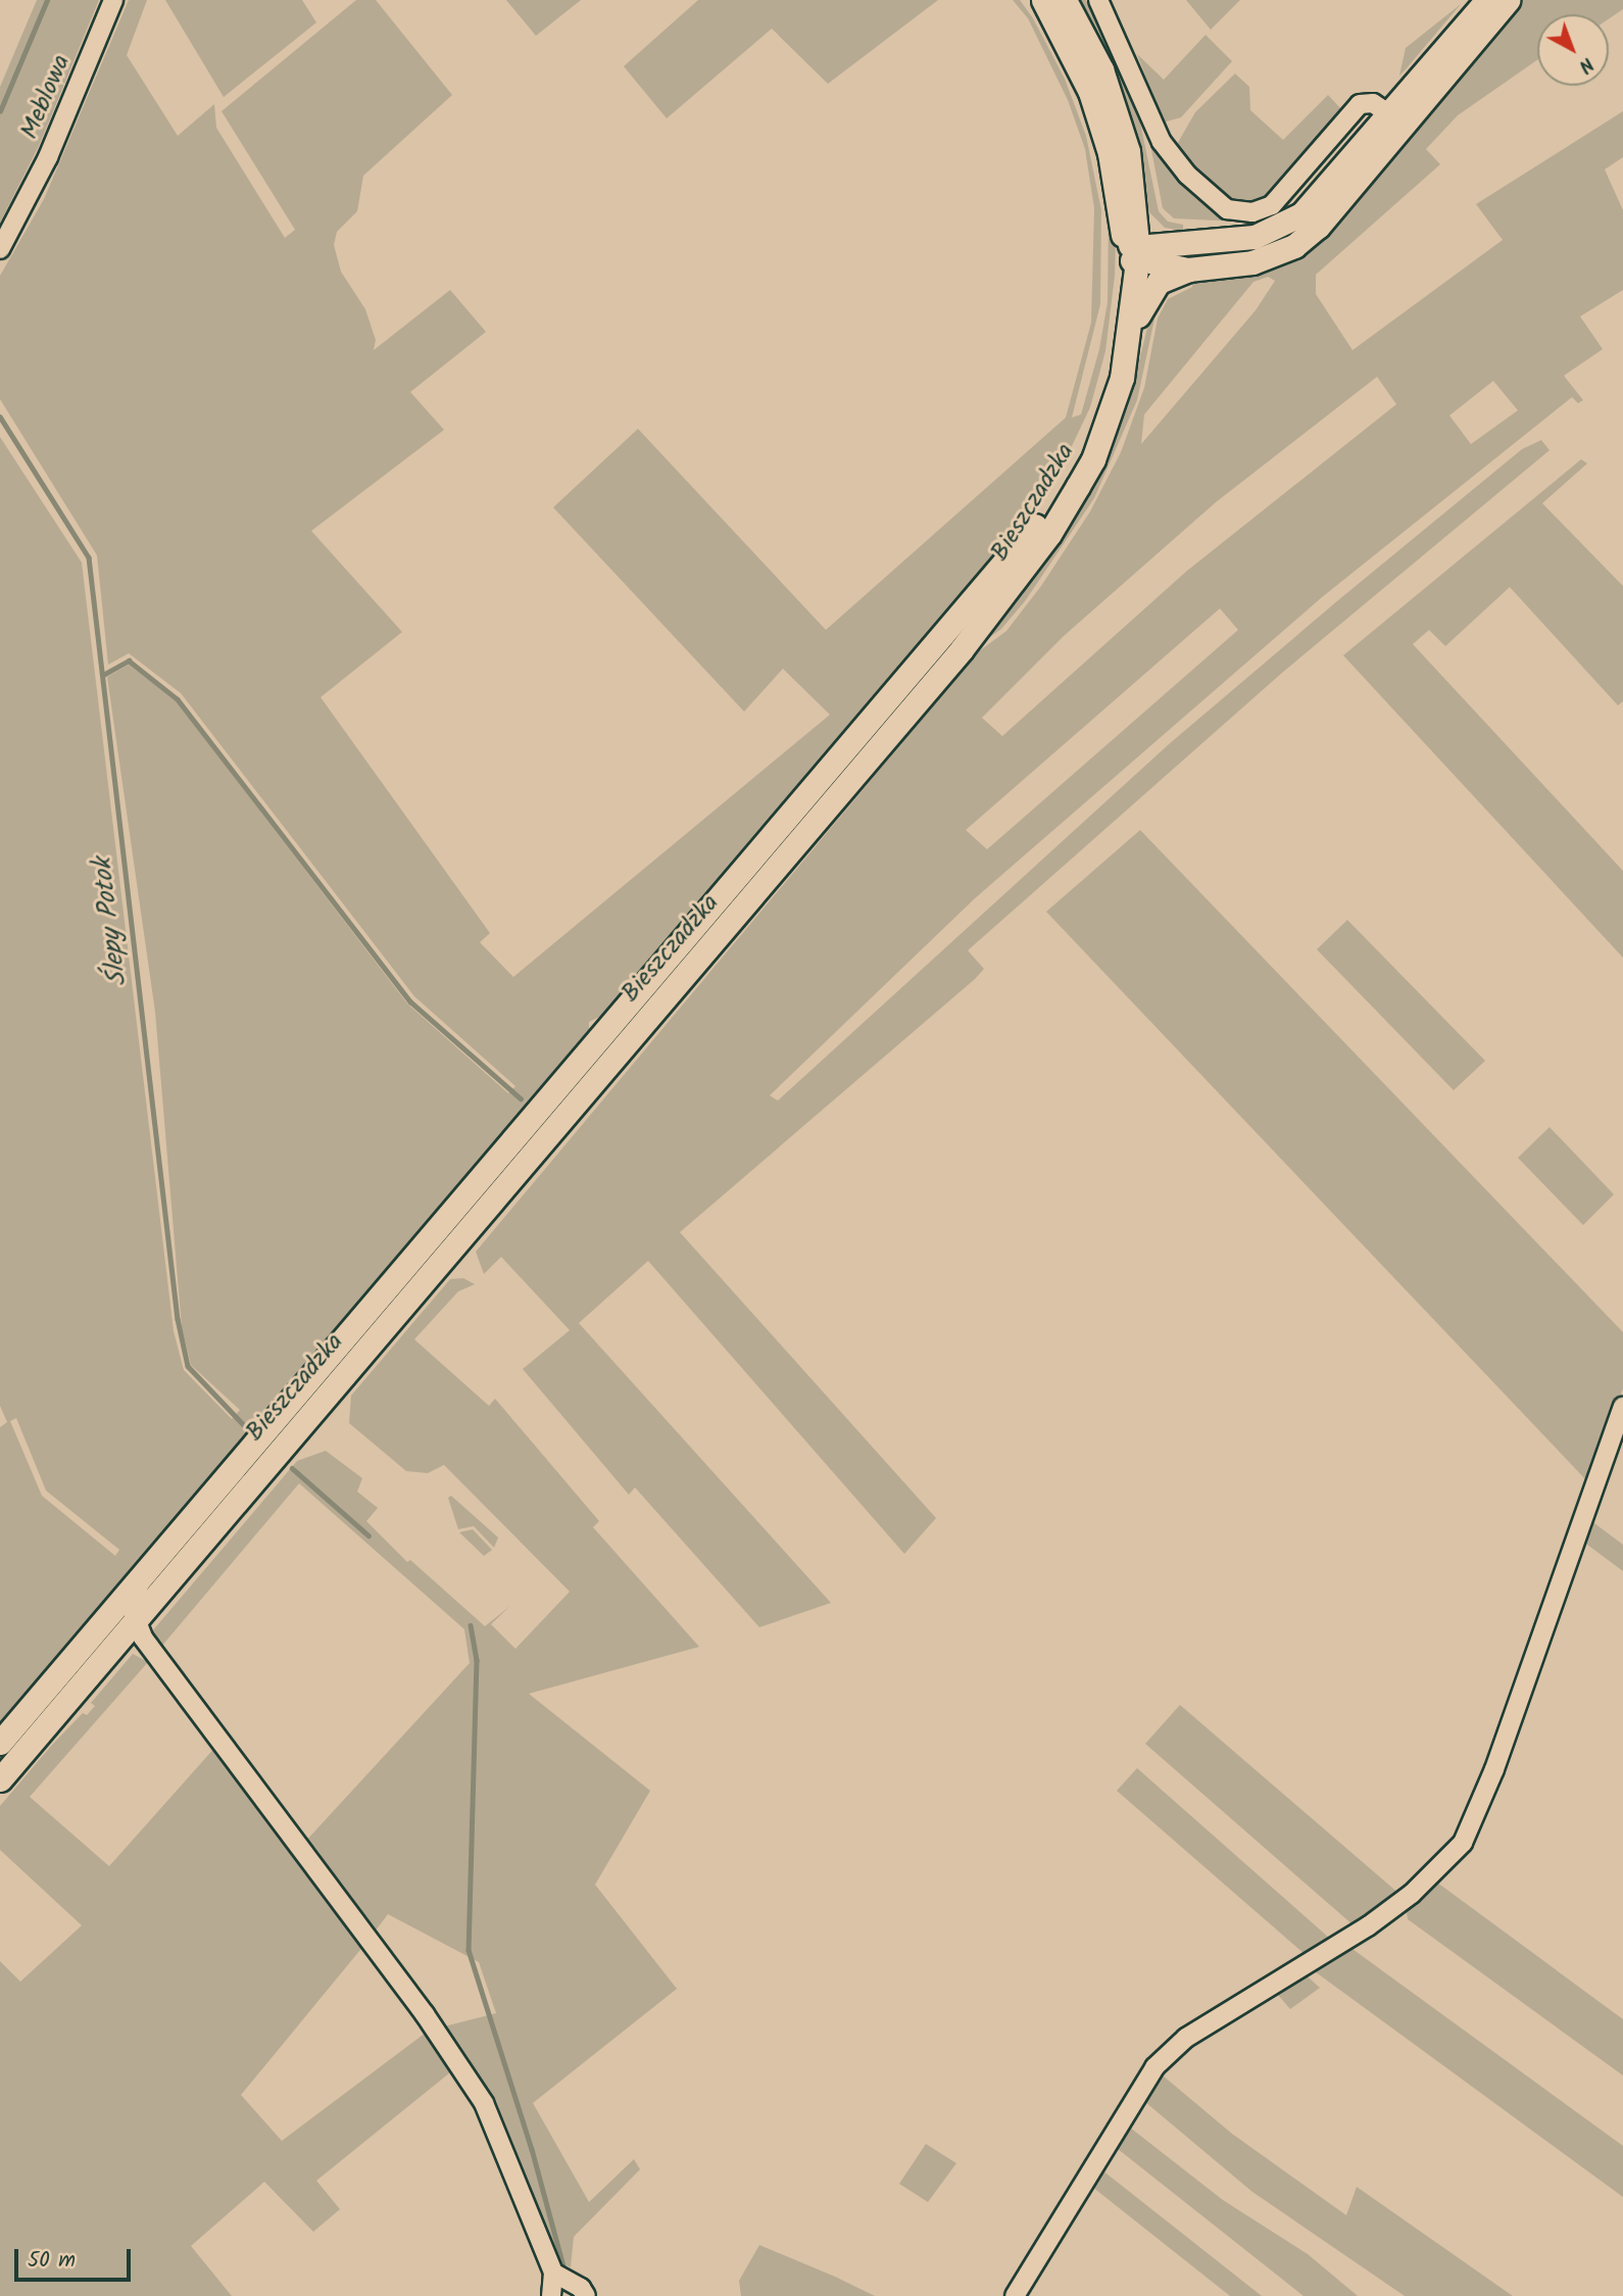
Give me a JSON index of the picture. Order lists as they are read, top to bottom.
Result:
{
  "streets": {
    "main road": ["Bieszczadzka"],
    "street": ["Meblowa"]
  },
  "water": ["Ślepy Potok"],
  "scale_bar": "50 m",
  "north": "bottom right"
}
